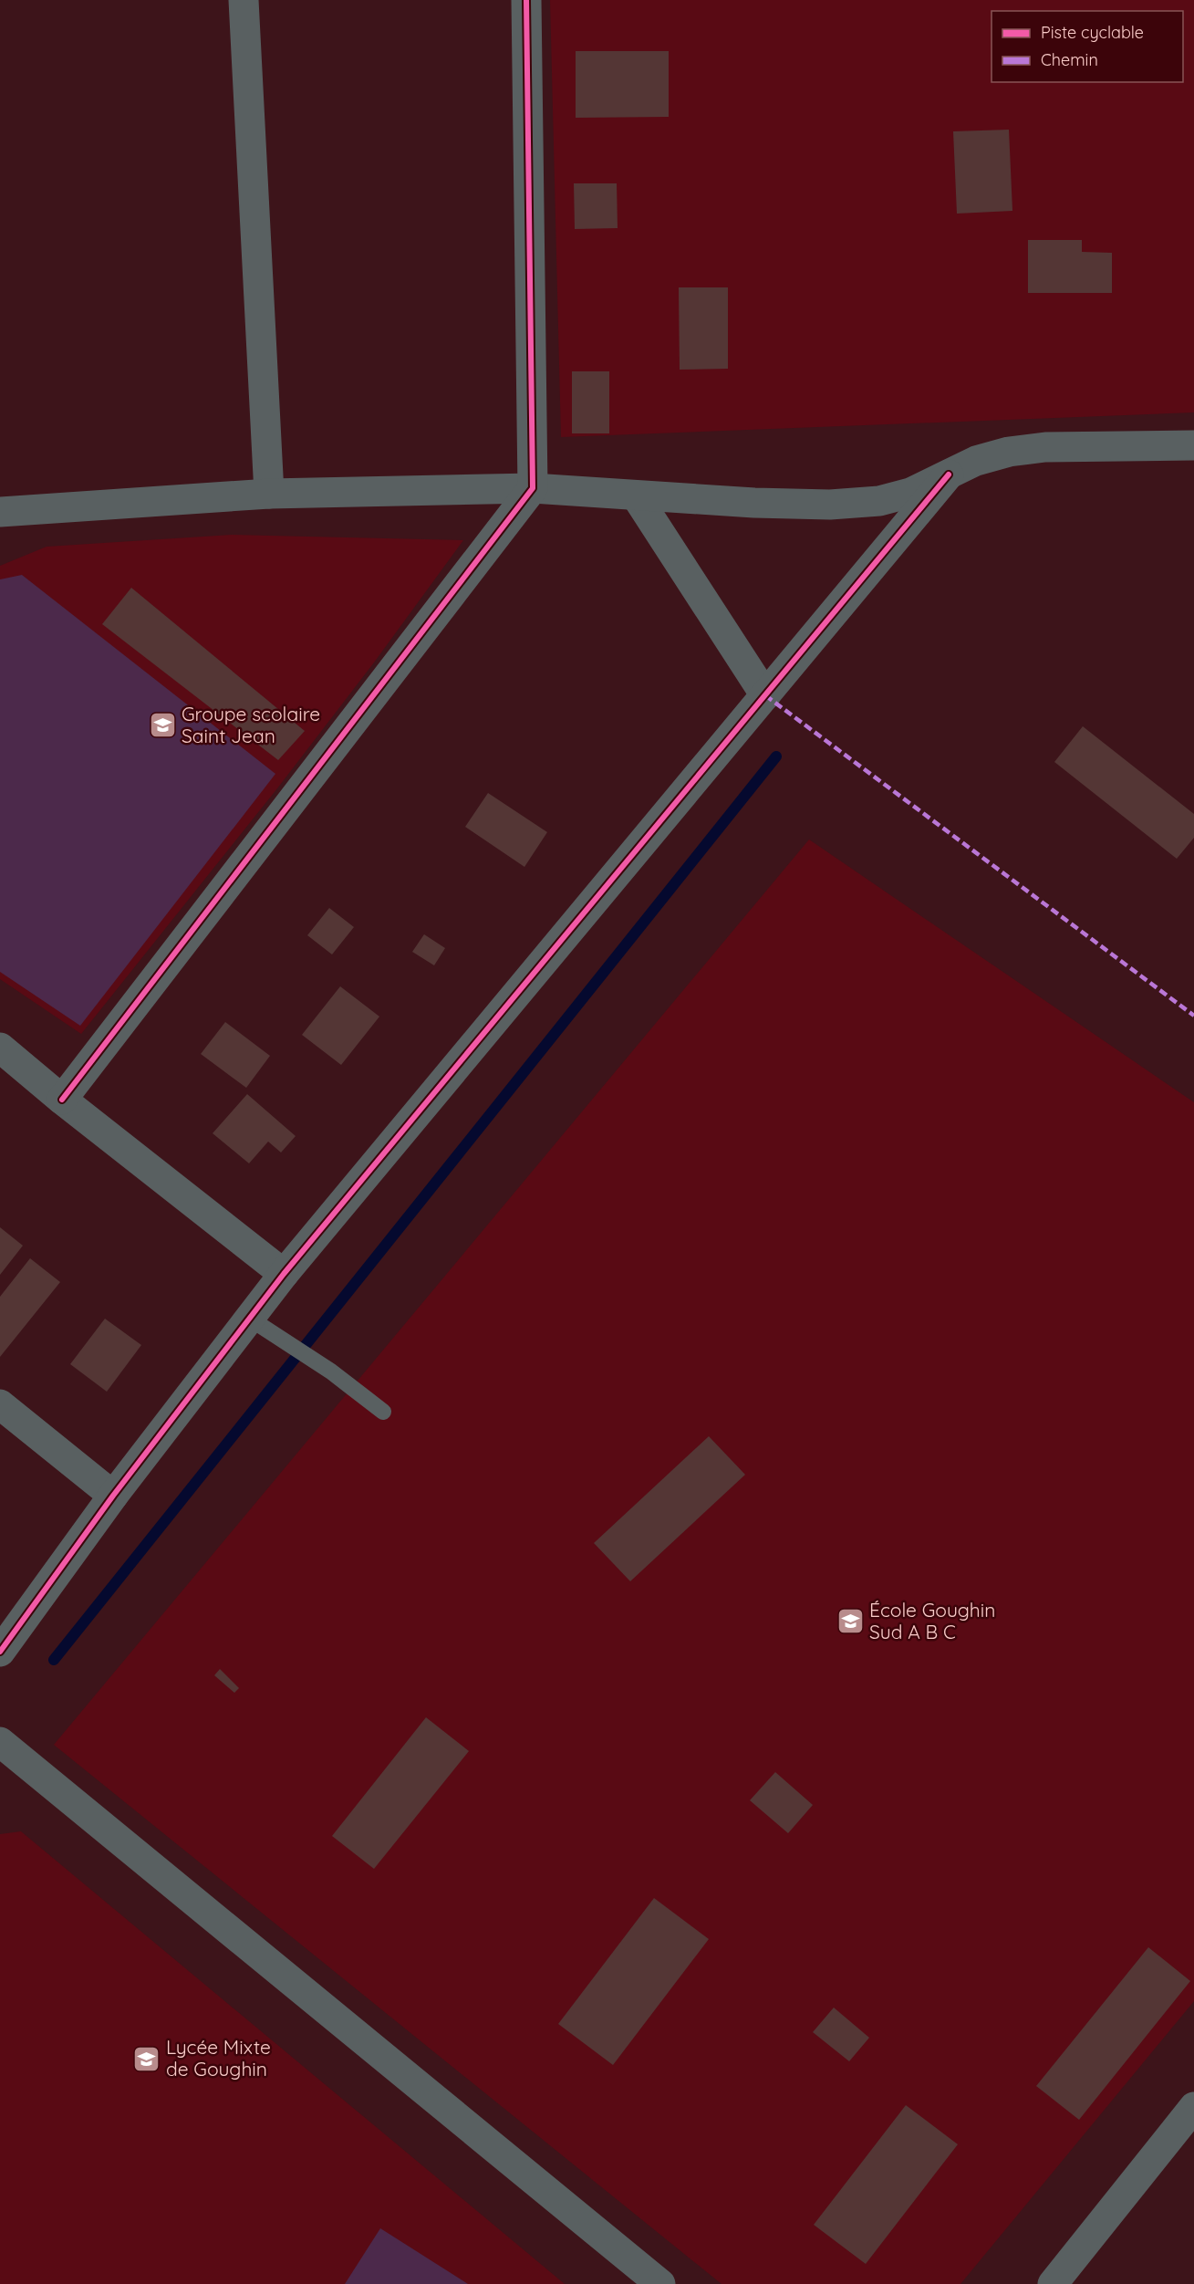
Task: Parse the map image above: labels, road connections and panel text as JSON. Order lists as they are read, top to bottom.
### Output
{
  "places": {
    "school or university": ["Groupe scolaire Saint Jean", "École Goughin Sud A B C", "Lycée Mixte de Goughin"]
  },
  "legend": ["Piste cyclable", "Chemin"]
}
